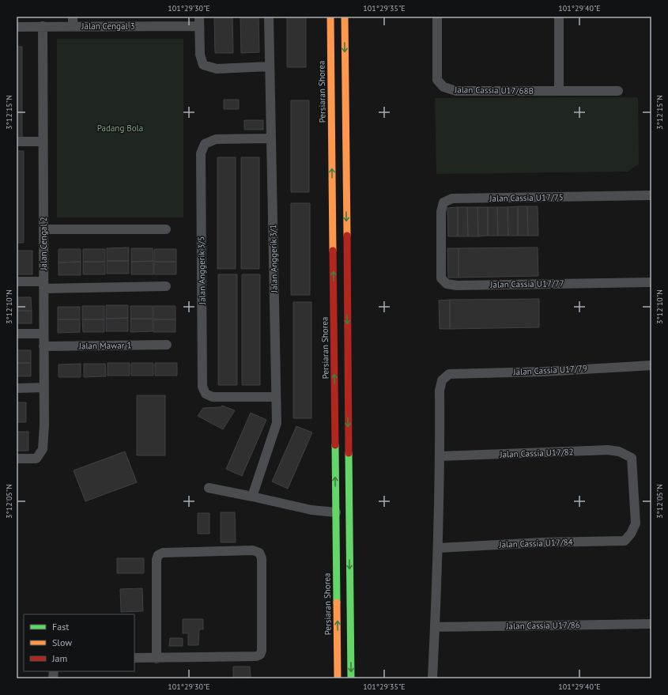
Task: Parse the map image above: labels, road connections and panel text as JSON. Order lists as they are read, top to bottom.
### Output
{
  "streets": {
    "main road": ["Persiaran Shorea"],
    "street": [
      "Jalan Cengal 3",
      "Jalan Cassia U17/68B",
      "Jalan Cassia U17/75",
      "Jalan Cengal 2",
      "Jalan Anggerik 3/1",
      "Jalan Anggerik 3/5",
      "Jalan Cassia U17/77",
      "Jalan Mawar 1",
      "Jalan Cassia U17/79",
      "Jalan Cassia U17/82",
      "Jalan Cassia U17/84",
      "Jalan Cassia U17/86"
    ]
  },
  "crossings": [
    ["Jalan Cengal 3", "Jalan Cengal 2"],
    ["Jalan Cassia U17/75", "Jalan Cassia U17/77"],
    ["Jalan Cengal 2", "Jalan Mawar 1"],
    ["Jalan Anggerik 3/1", "Jalan Anggerik 3/5"],
    ["Jalan Cassia U17/79", "Jalan Cassia U17/82"],
    ["Jalan Cassia U17/82", "Jalan Cassia U17/84"]
  ],
  "parks": ["Padang Bola"],
  "legend": ["Fast", "Slow", "Jam"],
  "coordinates": [
    "101°29'30\"E",
    "101°29'35\"E",
    "101°29'40\"E",
    "3°12'15\"N",
    "3°12'10\"N",
    "3°12'05\"N"
  ]
}
